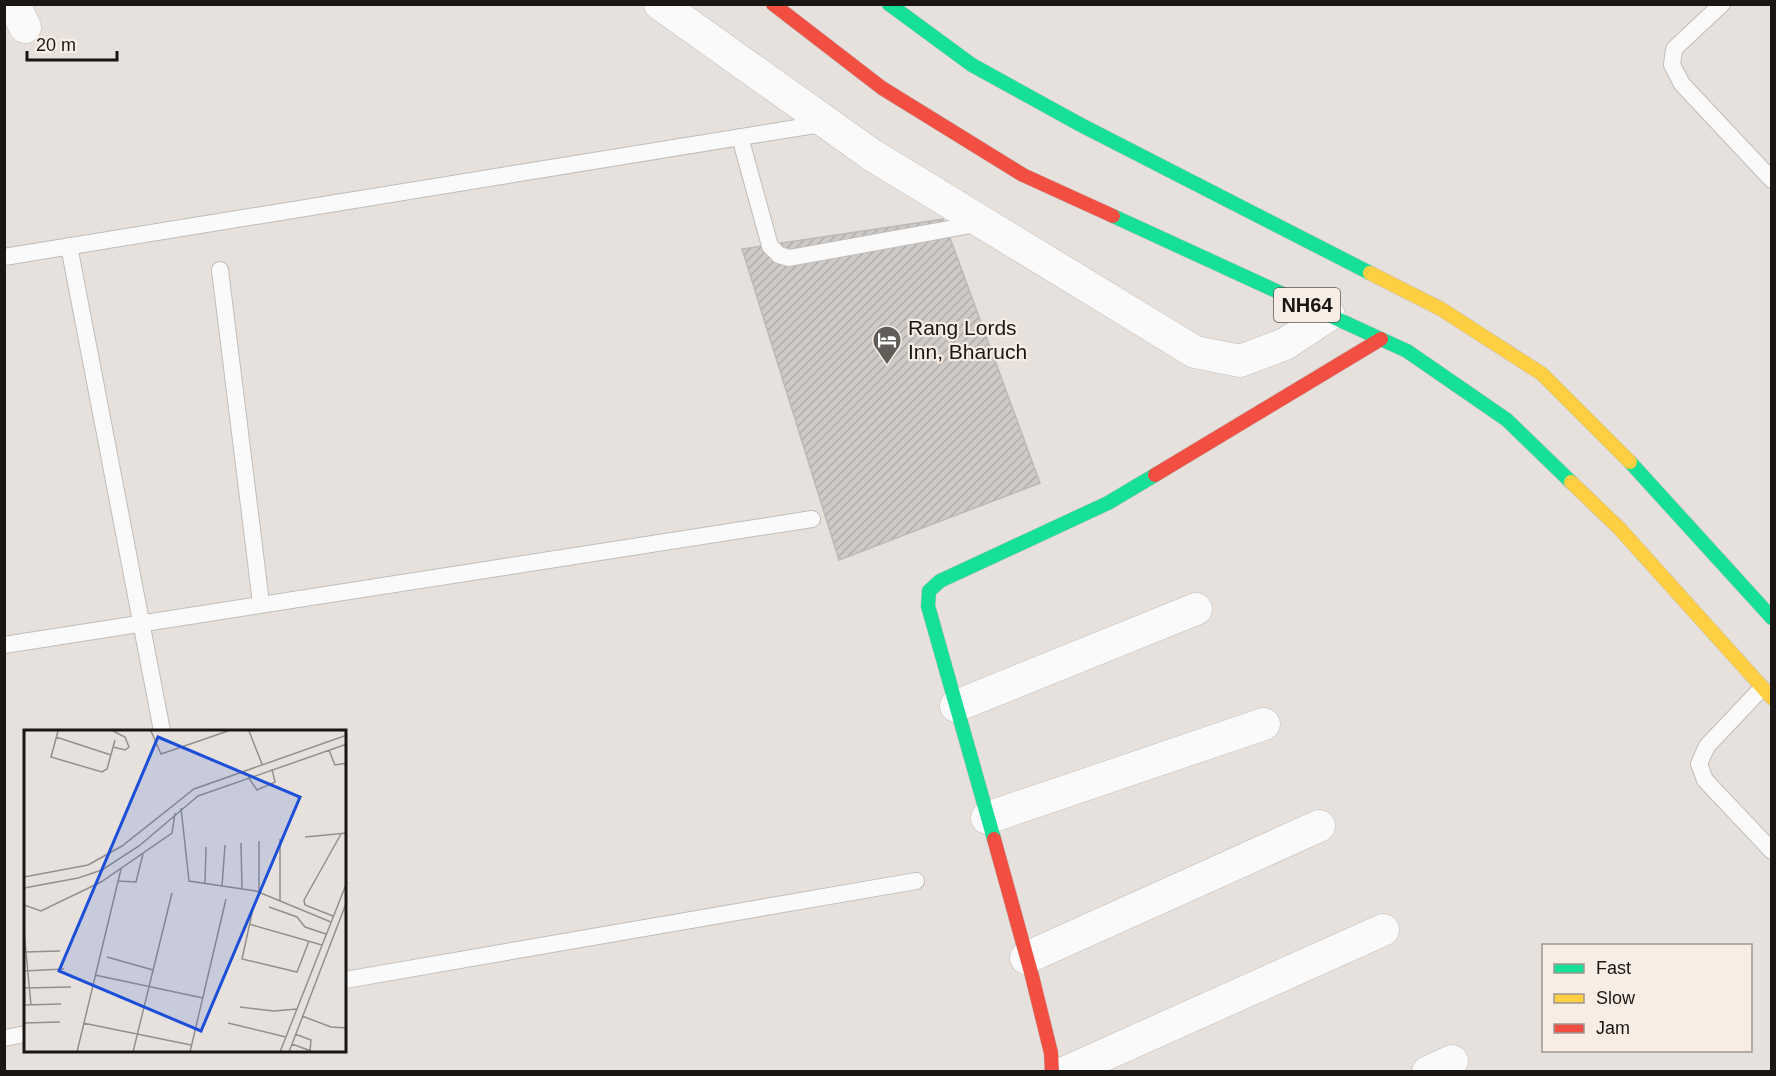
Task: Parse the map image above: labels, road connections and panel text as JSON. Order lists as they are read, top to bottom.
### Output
{
  "streets": {
    "main road": ["NH64"]
  },
  "places": {
    "hotel": ["Rang Lords Inn, Bharuch"]
  },
  "legend": ["Fast", "Slow", "Jam"],
  "scale_bar": "20 m"
}
